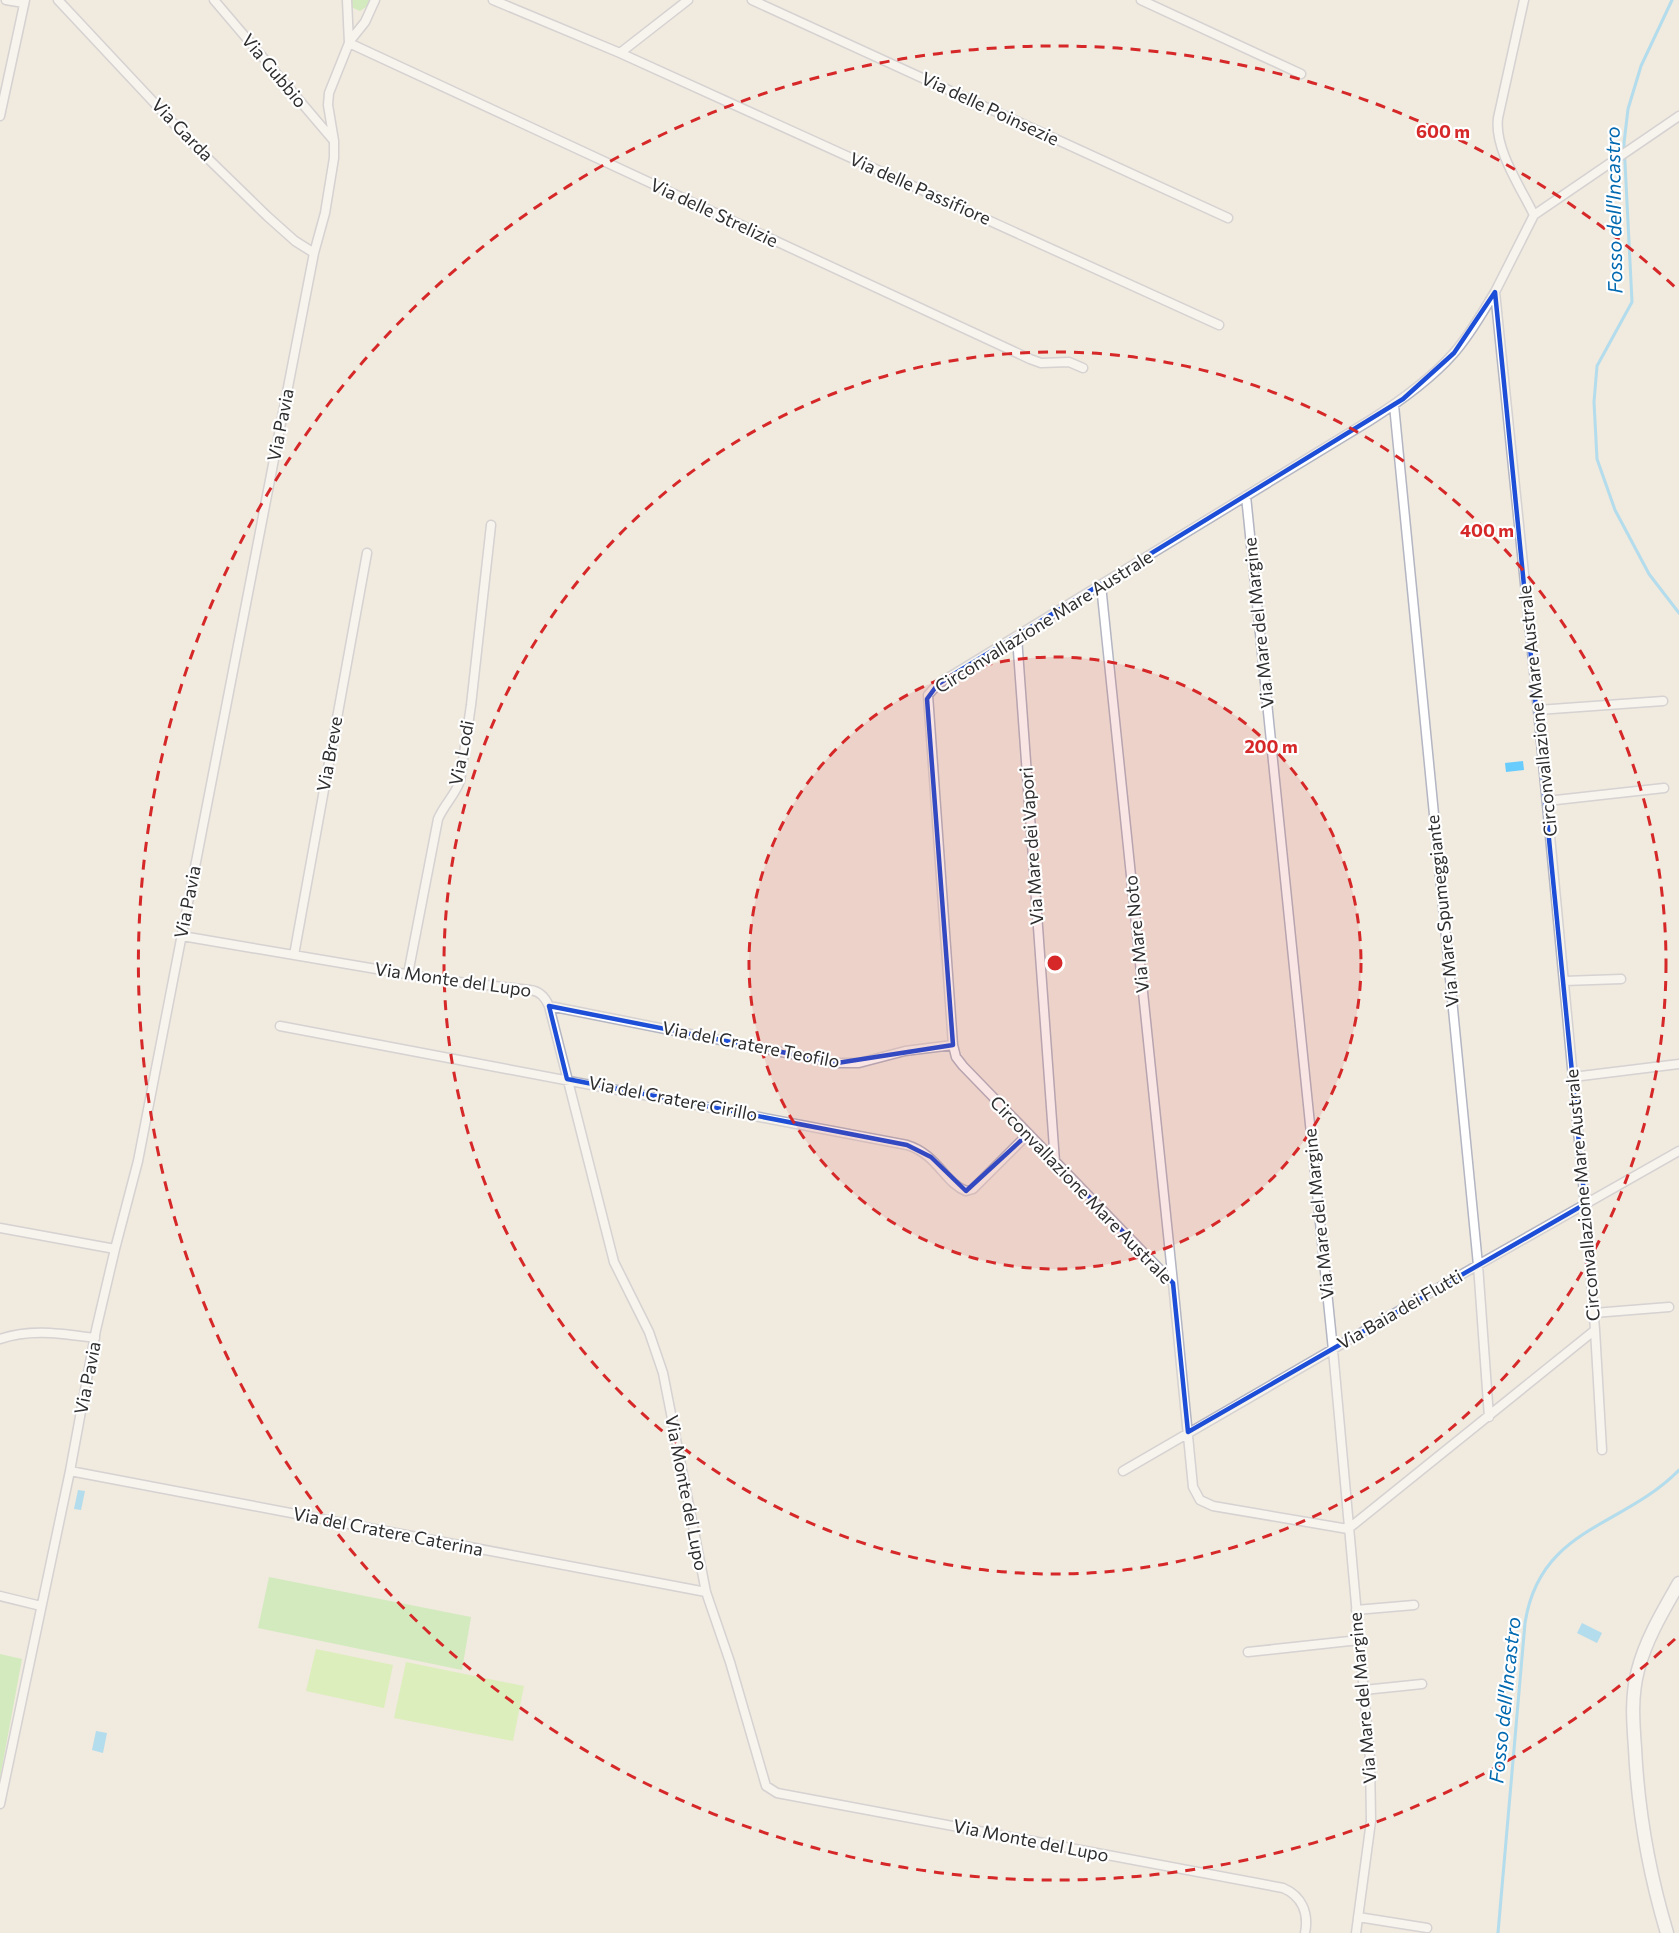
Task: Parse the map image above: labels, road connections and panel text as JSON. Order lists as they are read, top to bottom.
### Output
{
  "streets": {
    "street": [
      "Via Gubbio",
      "Via delle Poinsezie",
      "Via Garda",
      "Via delle Passifiore",
      "Via delle Strelizie",
      "Via Pavia",
      "Circonvallazione Mare Australe",
      "Via Mare del Margine",
      "Via Lodi",
      "Via Breve",
      "Via Mare dei Vapori",
      "Via Mare Spumeggiante",
      "Via Mare Noto",
      "Via Monte del Lupo",
      "Via del Cratere Teofilo",
      "Via del Cratere Cirillo",
      "Via Baia dei Flutti",
      "Via del Cratere Caterina"
    ]
  },
  "crossings": [
    ["Via Gubbio", "Via Pavia"],
    ["Via Garda", "Via Pavia"],
    ["Via delle Strelizie", "Via Pavia"],
    ["Via Pavia", "Via Monte del Lupo"],
    ["Via Pavia", "Via del Cratere Caterina"],
    ["Circonvallazione Mare Australe", "Via Mare del Margine"],
    ["Circonvallazione Mare Australe", "Via Mare dei Vapori"],
    ["Circonvallazione Mare Australe", "Via Mare Spumeggiante"],
    ["Circonvallazione Mare Australe", "Via Mare Noto"],
    ["Circonvallazione Mare Australe", "Via del Cratere Teofilo"],
    ["Circonvallazione Mare Australe", "Via del Cratere Cirillo"],
    ["Circonvallazione Mare Australe", "Via Baia dei Flutti"],
    ["Via Mare del Margine", "Via Baia dei Flutti"],
    ["Via Lodi", "Via Monte del Lupo"],
    ["Via Breve", "Via Monte del Lupo"],
    ["Via Mare Spumeggiante", "Via Baia dei Flutti"],
    ["Via Monte del Lupo", "Via del Cratere Teofilo"],
    ["Via Monte del Lupo", "Via del Cratere Cirillo"],
    ["Via Monte del Lupo", "Via del Cratere Caterina"]
  ],
  "water": ["Fosso dell'Incastro"],
  "rings": ["600 m", "400 m", "200 m"]
}
